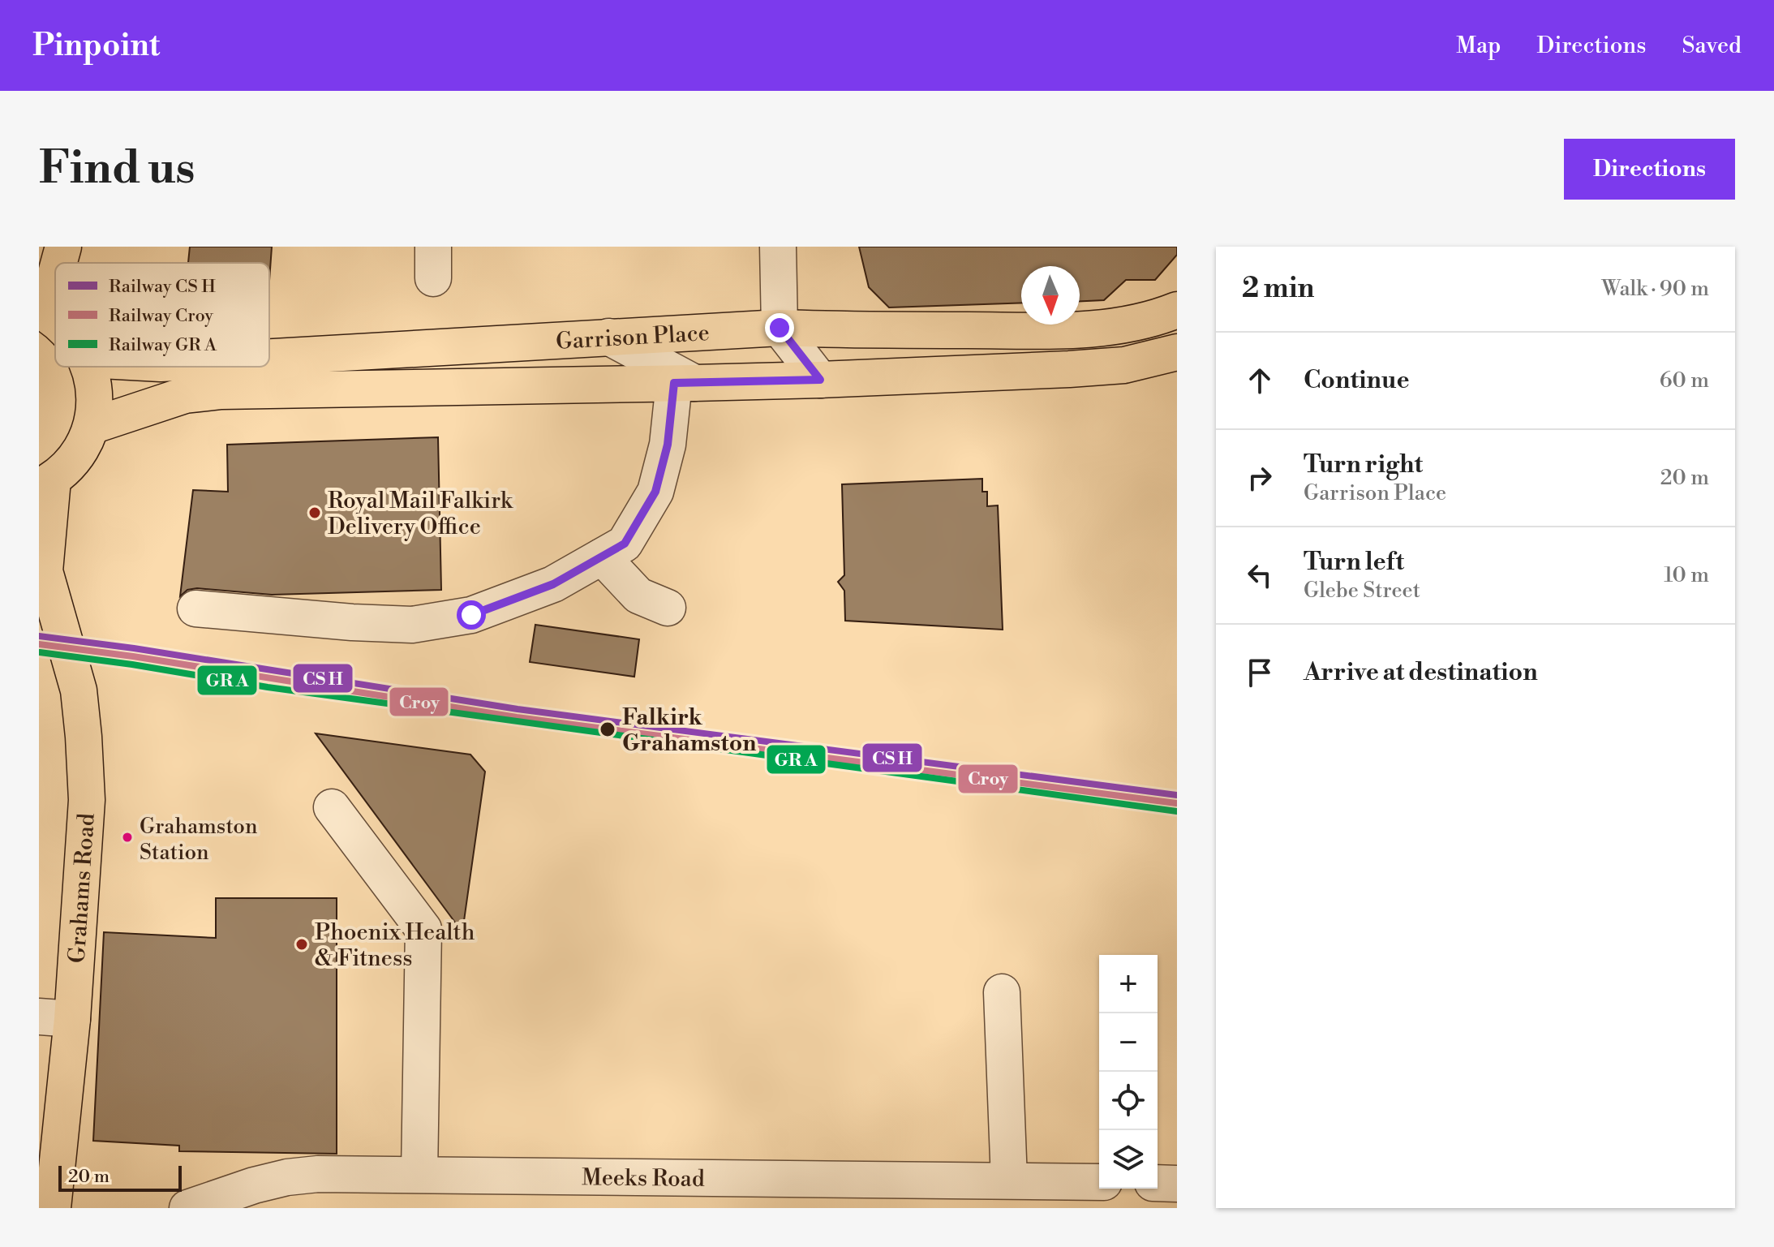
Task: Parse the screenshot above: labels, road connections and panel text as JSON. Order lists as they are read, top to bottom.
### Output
{
  "streets": {
    "main road": ["Garrison Place", "Grahams Road"],
    "street": ["Meeks Road"]
  },
  "places": [
    "Royal Mail Falkirk Delivery Office",
    "Falkirk Grahamston",
    "Grahamston Station",
    "Phoenix Health & Fitness"
  ],
  "lines": ["rail line Croy"],
  "legend": ["Railway CS H", "Railway Croy", "Railway GR A"],
  "scale_bar": "20 m",
  "north": "bottom",
  "page": {
    "header": "Pinpoint",
    "nav": ["Map", "Directions", "Saved"],
    "buttons": "Directions",
    "title": "Find us",
    "heading": ["2 min", "Walk · 90 m"],
    "list": [
      ["Continue", "60 m"],
      ["Turn right", "Garrison Place", "20 m"],
      ["Turn left", "Glebe Street", "10 m"],
      "Arrive at destination"
    ],
    "map_buttons": ["+", "−"],
    "scale": "20 m"
  }
}
